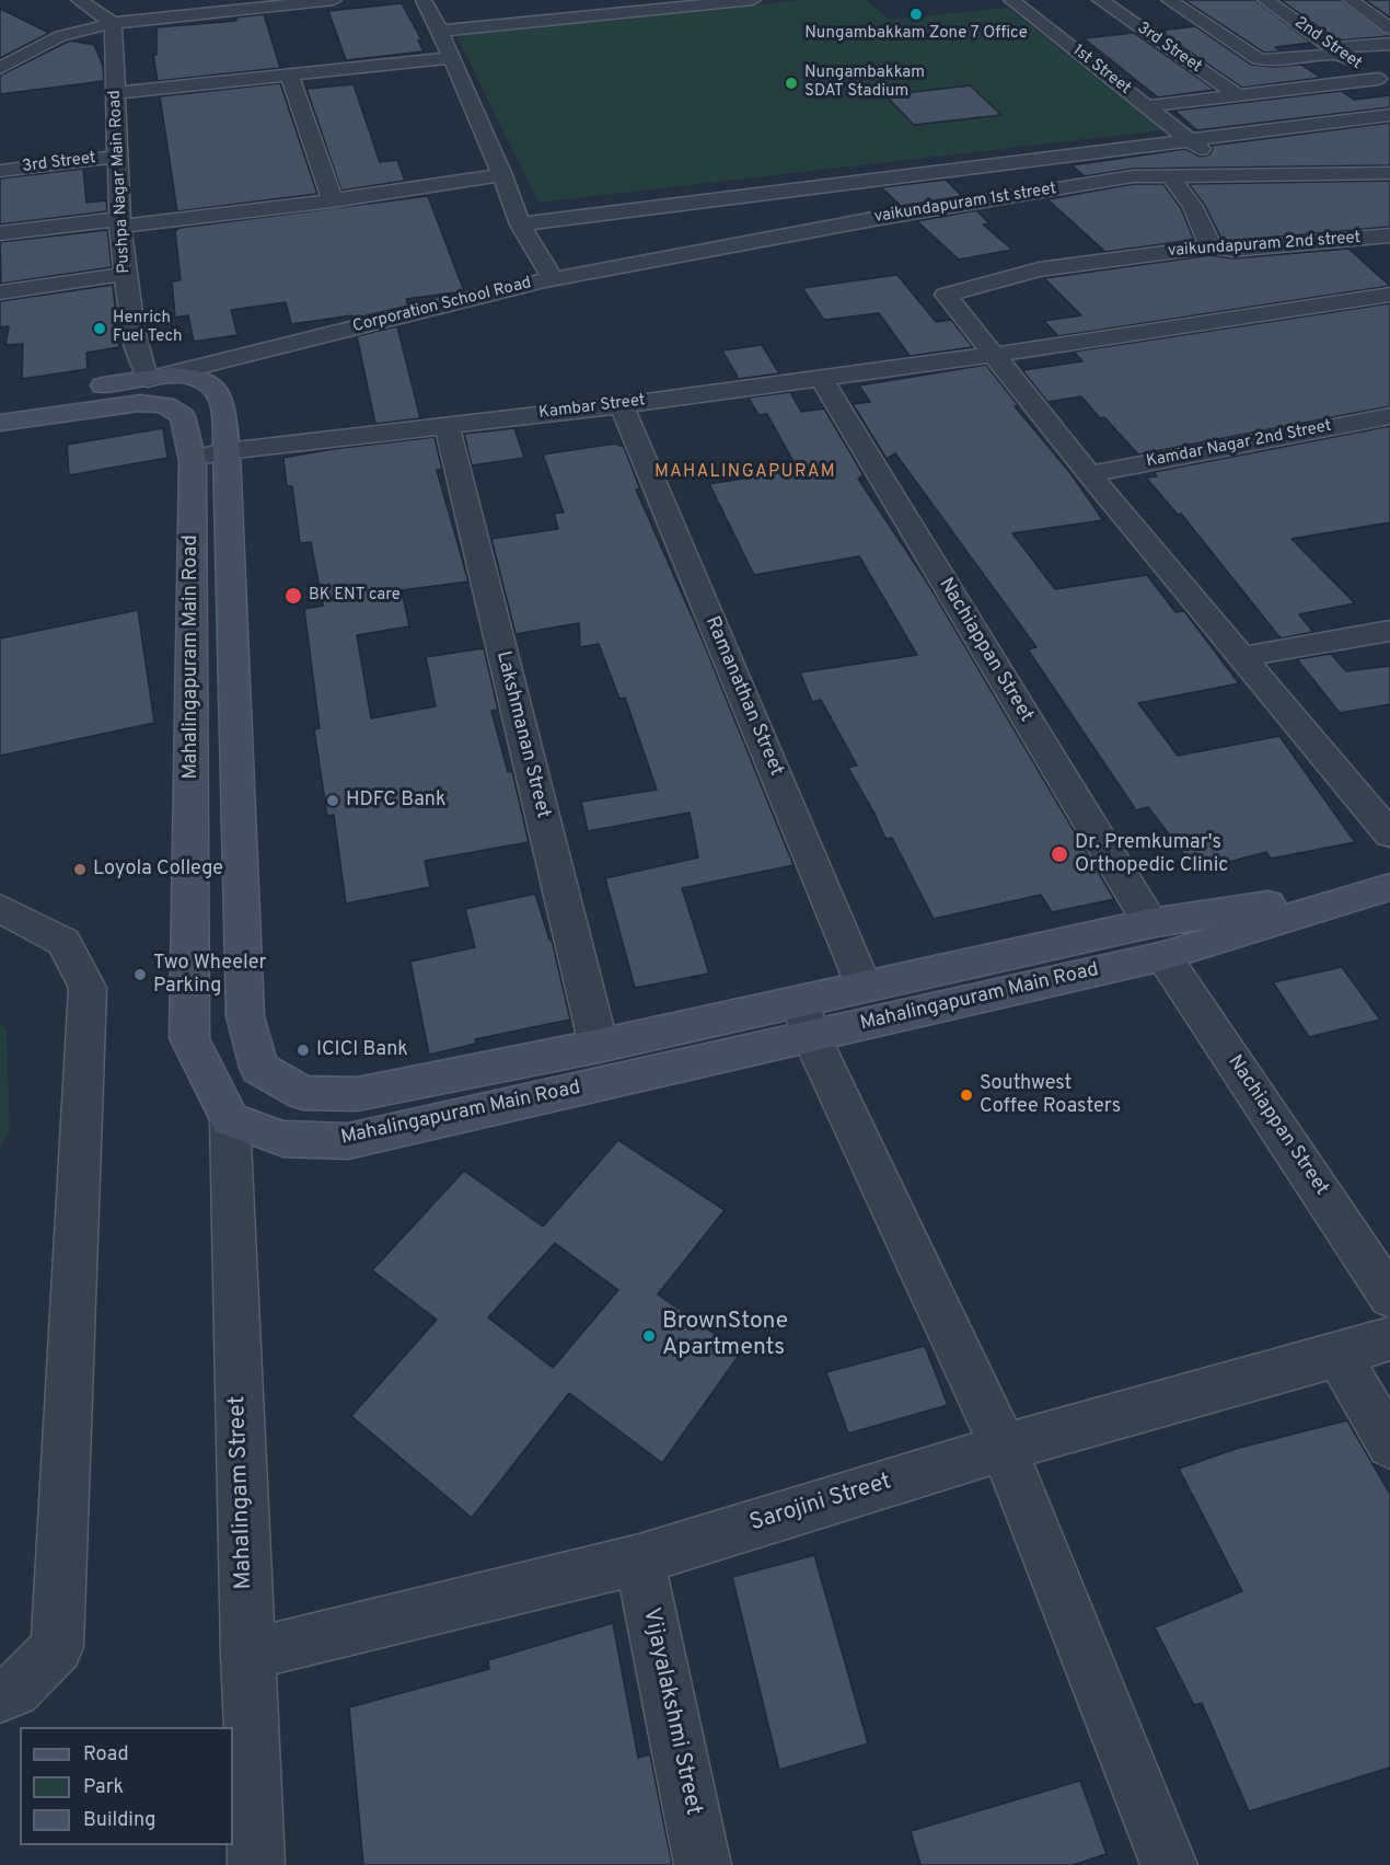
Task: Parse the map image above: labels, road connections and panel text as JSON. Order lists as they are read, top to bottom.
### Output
{
  "streets": {
    "main road": ["Mahalingapuram Main Road"],
    "street": [
      "2nd Street",
      "3rd Street",
      "1st Street",
      "Pushpa Nagar Main Road",
      "vaikundapuram 1st street",
      "vaikundapuram 2nd street",
      "Corporation School Road",
      "Kambar Street",
      "Kamdar Nagar 2nd Street",
      "Nachiappan Street",
      "Ramanathan Street",
      "Lakshmanan Street",
      "Mahalingam Street",
      "Sarojini Street",
      "Vijayalakshmi Street"
    ]
  },
  "crossings": [
    ["3rd Street", "Pushpa Nagar Main Road"],
    ["1st Street", "vaikundapuram 1st street"],
    ["Pushpa Nagar Main Road", "Corporation School Road"],
    ["Pushpa Nagar Main Road", "Mahalingapuram Main Road"],
    ["vaikundapuram 1st street", "Corporation School Road"],
    ["vaikundapuram 2nd street", "Kambar Street"],
    ["Corporation School Road", "Mahalingapuram Main Road"],
    ["Kambar Street", "Nachiappan Street"],
    ["Kambar Street", "Mahalingapuram Main Road"],
    ["Kambar Street", "Ramanathan Street"],
    ["Kambar Street", "Lakshmanan Street"],
    ["Nachiappan Street", "Mahalingapuram Main Road"],
    ["Mahalingapuram Main Road", "Ramanathan Street"],
    ["Mahalingapuram Main Road", "Lakshmanan Street"],
    ["Mahalingapuram Main Road", "Mahalingam Street"],
    ["Mahalingam Street", "Sarojini Street"],
    ["Sarojini Street", "Vijayalakshmi Street"]
  ],
  "districts": ["MAHALINGAPURAM"],
  "places": [
    "Nungambakkam Zone 7 Office",
    "Nungambakkam SDAT Stadium",
    "Henrich Fuel Tech",
    "BK ENT care",
    "HDFC Bank",
    "Dr. Premkumar's Orthopedic Clinic",
    "Loyola College",
    "Two Wheeler Parking",
    "ICICI Bank",
    "Southwest Coffee Roasters",
    "BrownStone Apartments"
  ],
  "legend": ["Road", "Park", "Building"]
}
